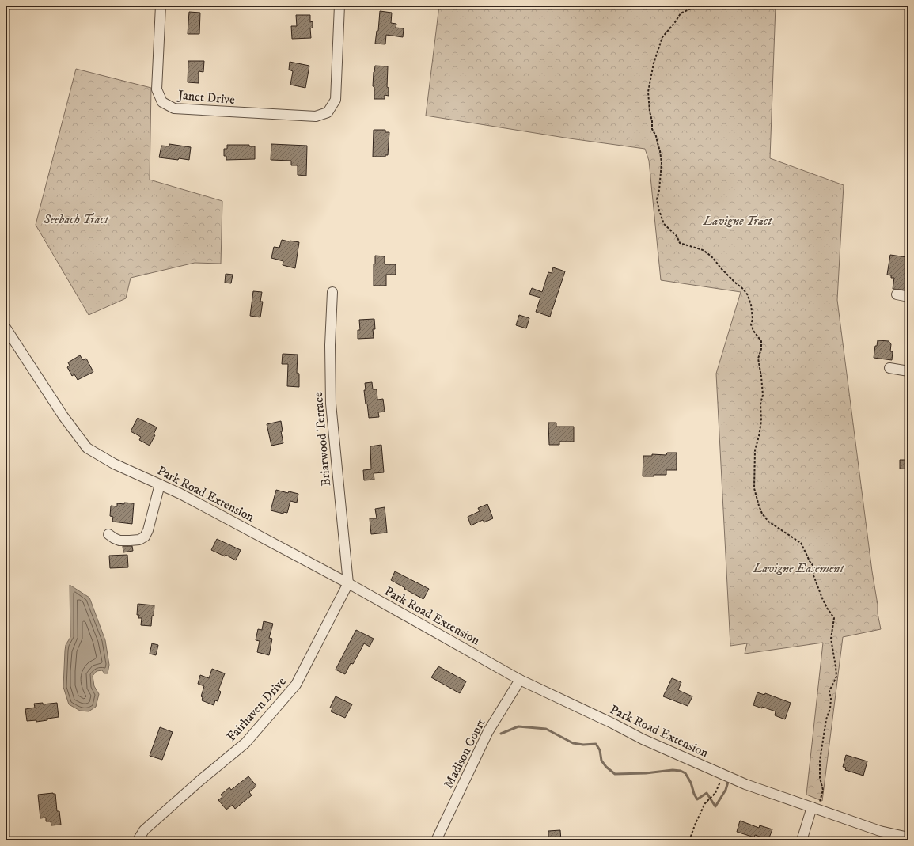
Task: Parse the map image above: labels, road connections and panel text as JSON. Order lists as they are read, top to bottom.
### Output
{
  "streets": {
    "street": [
      "Janet Drive",
      "Briarwood Terrace",
      "Park Road Extension",
      "Fairhaven Drive",
      "Madison Court"
    ]
  },
  "crossings": [
    ["Briarwood Terrace", "Park Road Extension"],
    ["Briarwood Terrace", "Fairhaven Drive"],
    ["Park Road Extension", "Fairhaven Drive"],
    ["Park Road Extension", "Madison Court"]
  ],
  "parks": ["Seebach Tract", "Lavigne Tract", "Lavigne Easement"]
}
